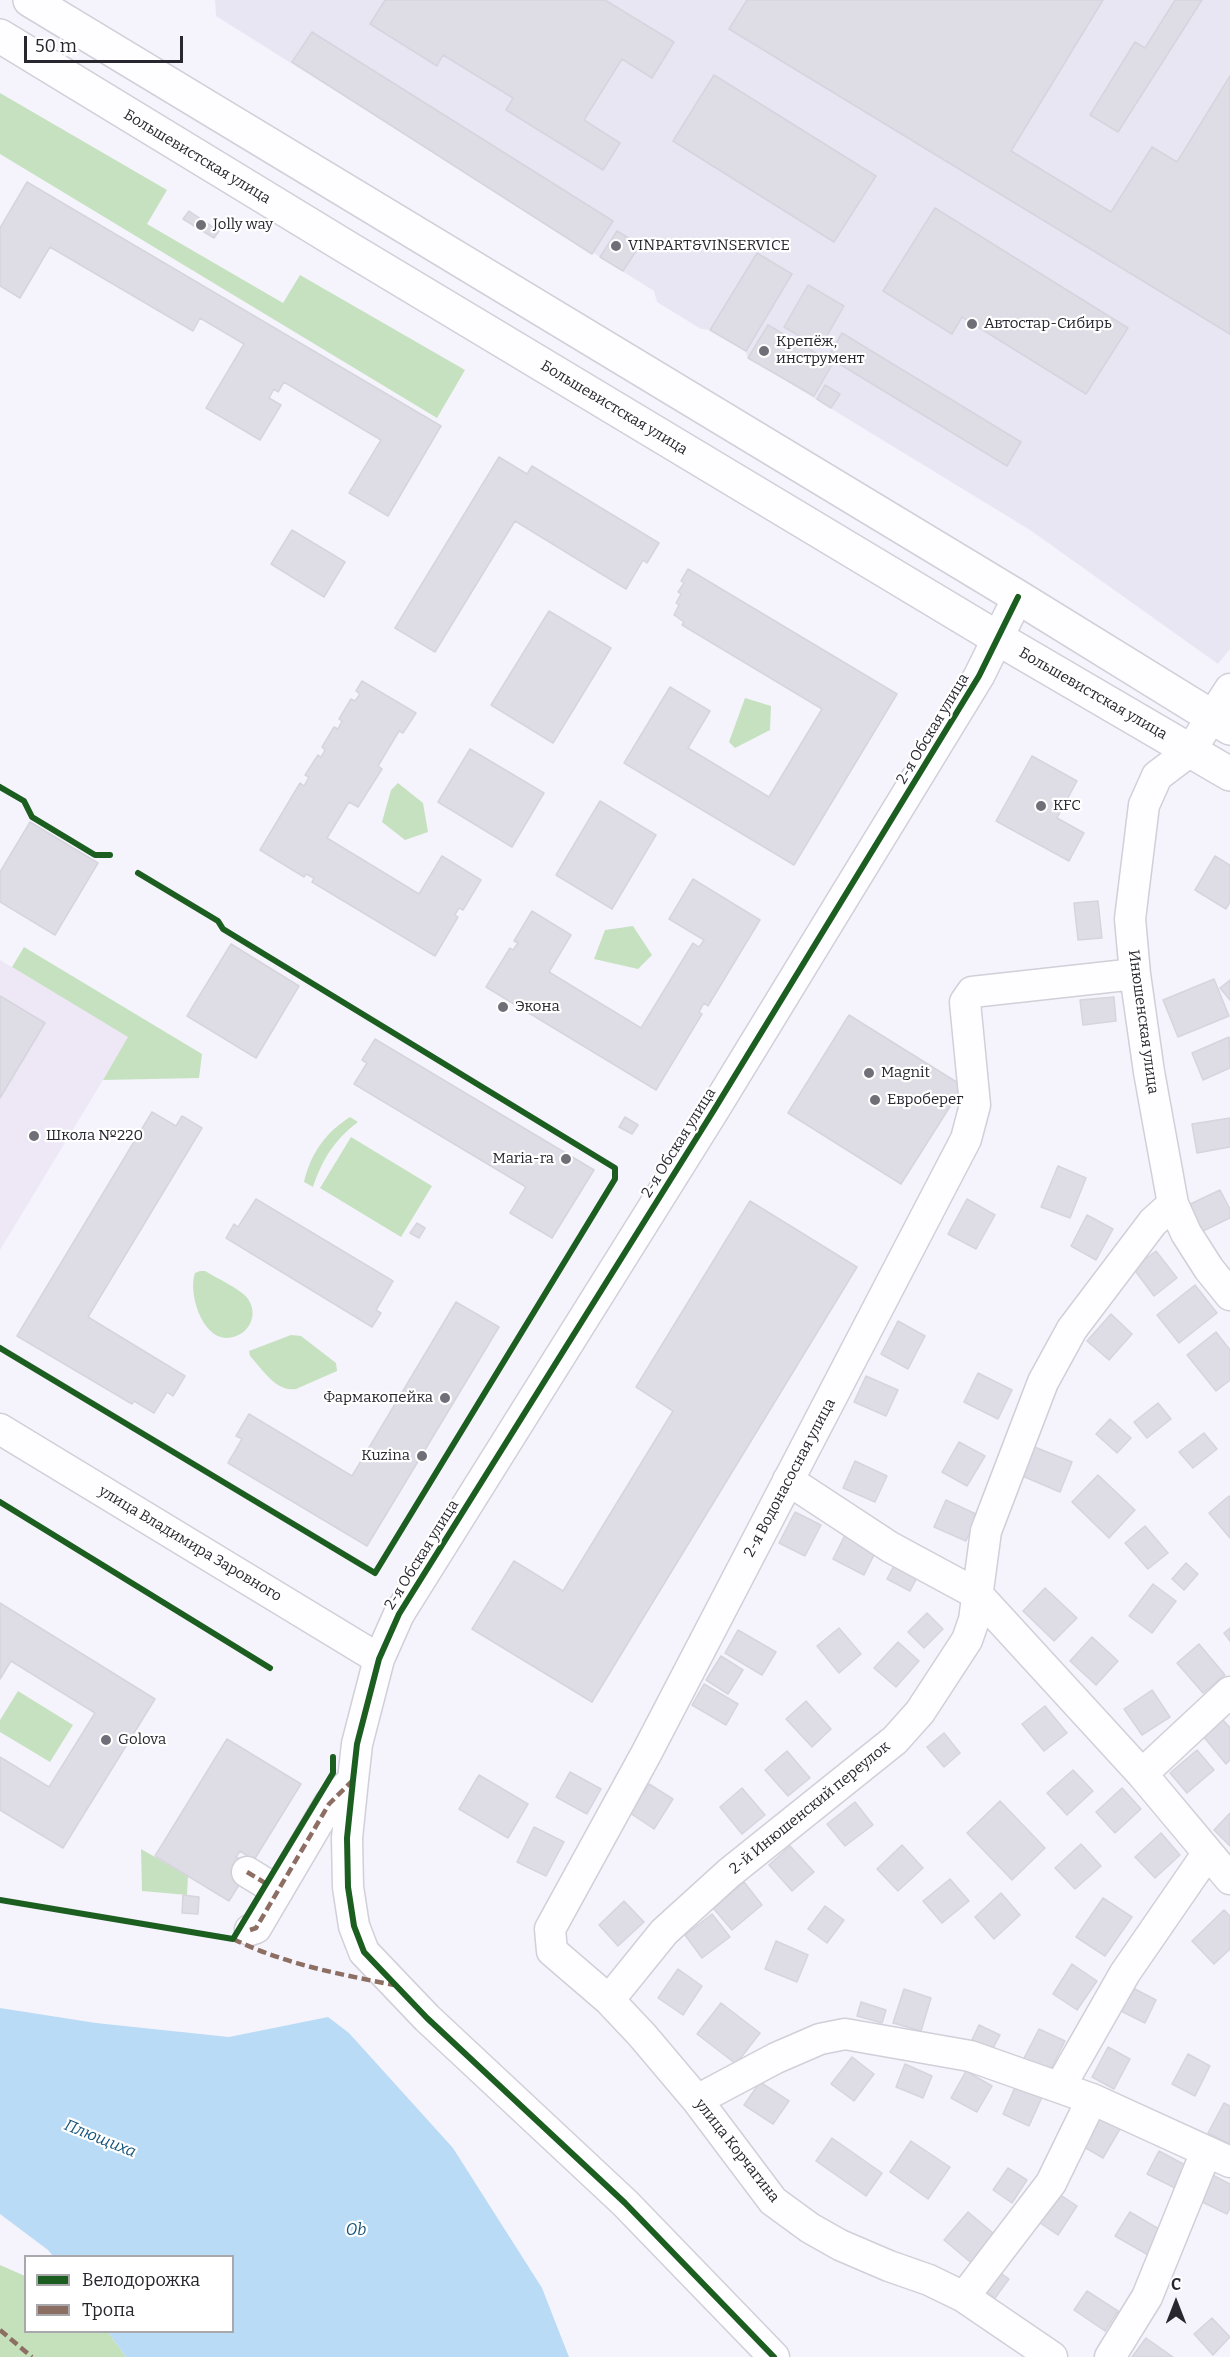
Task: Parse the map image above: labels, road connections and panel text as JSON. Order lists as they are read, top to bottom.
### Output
{
  "streets": {
    "highway": ["Большевистская улица"],
    "street": [
      "2-я Обская улица",
      "Инюшенская улица",
      "2-я Водонасосная улица",
      "улица Владимира Заровного",
      "2-й Инюшенский переулок",
      "улица Корчагина"
    ]
  },
  "crossings": [
    ["Большевистская улица", "2-я Обская улица"],
    ["Большевистская улица", "Инюшенская улица"],
    ["2-я Обская улица", "улица Владимира Заровного"],
    ["Инюшенская улица", "2-я Водонасосная улица"],
    ["Инюшенская улица", "2-й Инюшенский переулок"],
    ["2-я Водонасосная улица", "улица Корчагина"],
    ["2-й Инюшенский переулок", "улица Корчагина"]
  ],
  "water": ["Плющиха", "Ob"],
  "places": [
    "Jolly way",
    "VINPART&VINSERVICE",
    "Автостар-Сибирь",
    "Крепёж, инструмент",
    "KFC",
    "Экона",
    "Magnit",
    "Евроберег",
    "Школа №220",
    "Maria-ra",
    "Фармакопейка",
    "Kuzina",
    "Golova"
  ],
  "legend": ["Велодорожка", "Тропа"],
  "scale_bar": "50 m",
  "north": "top"
}
